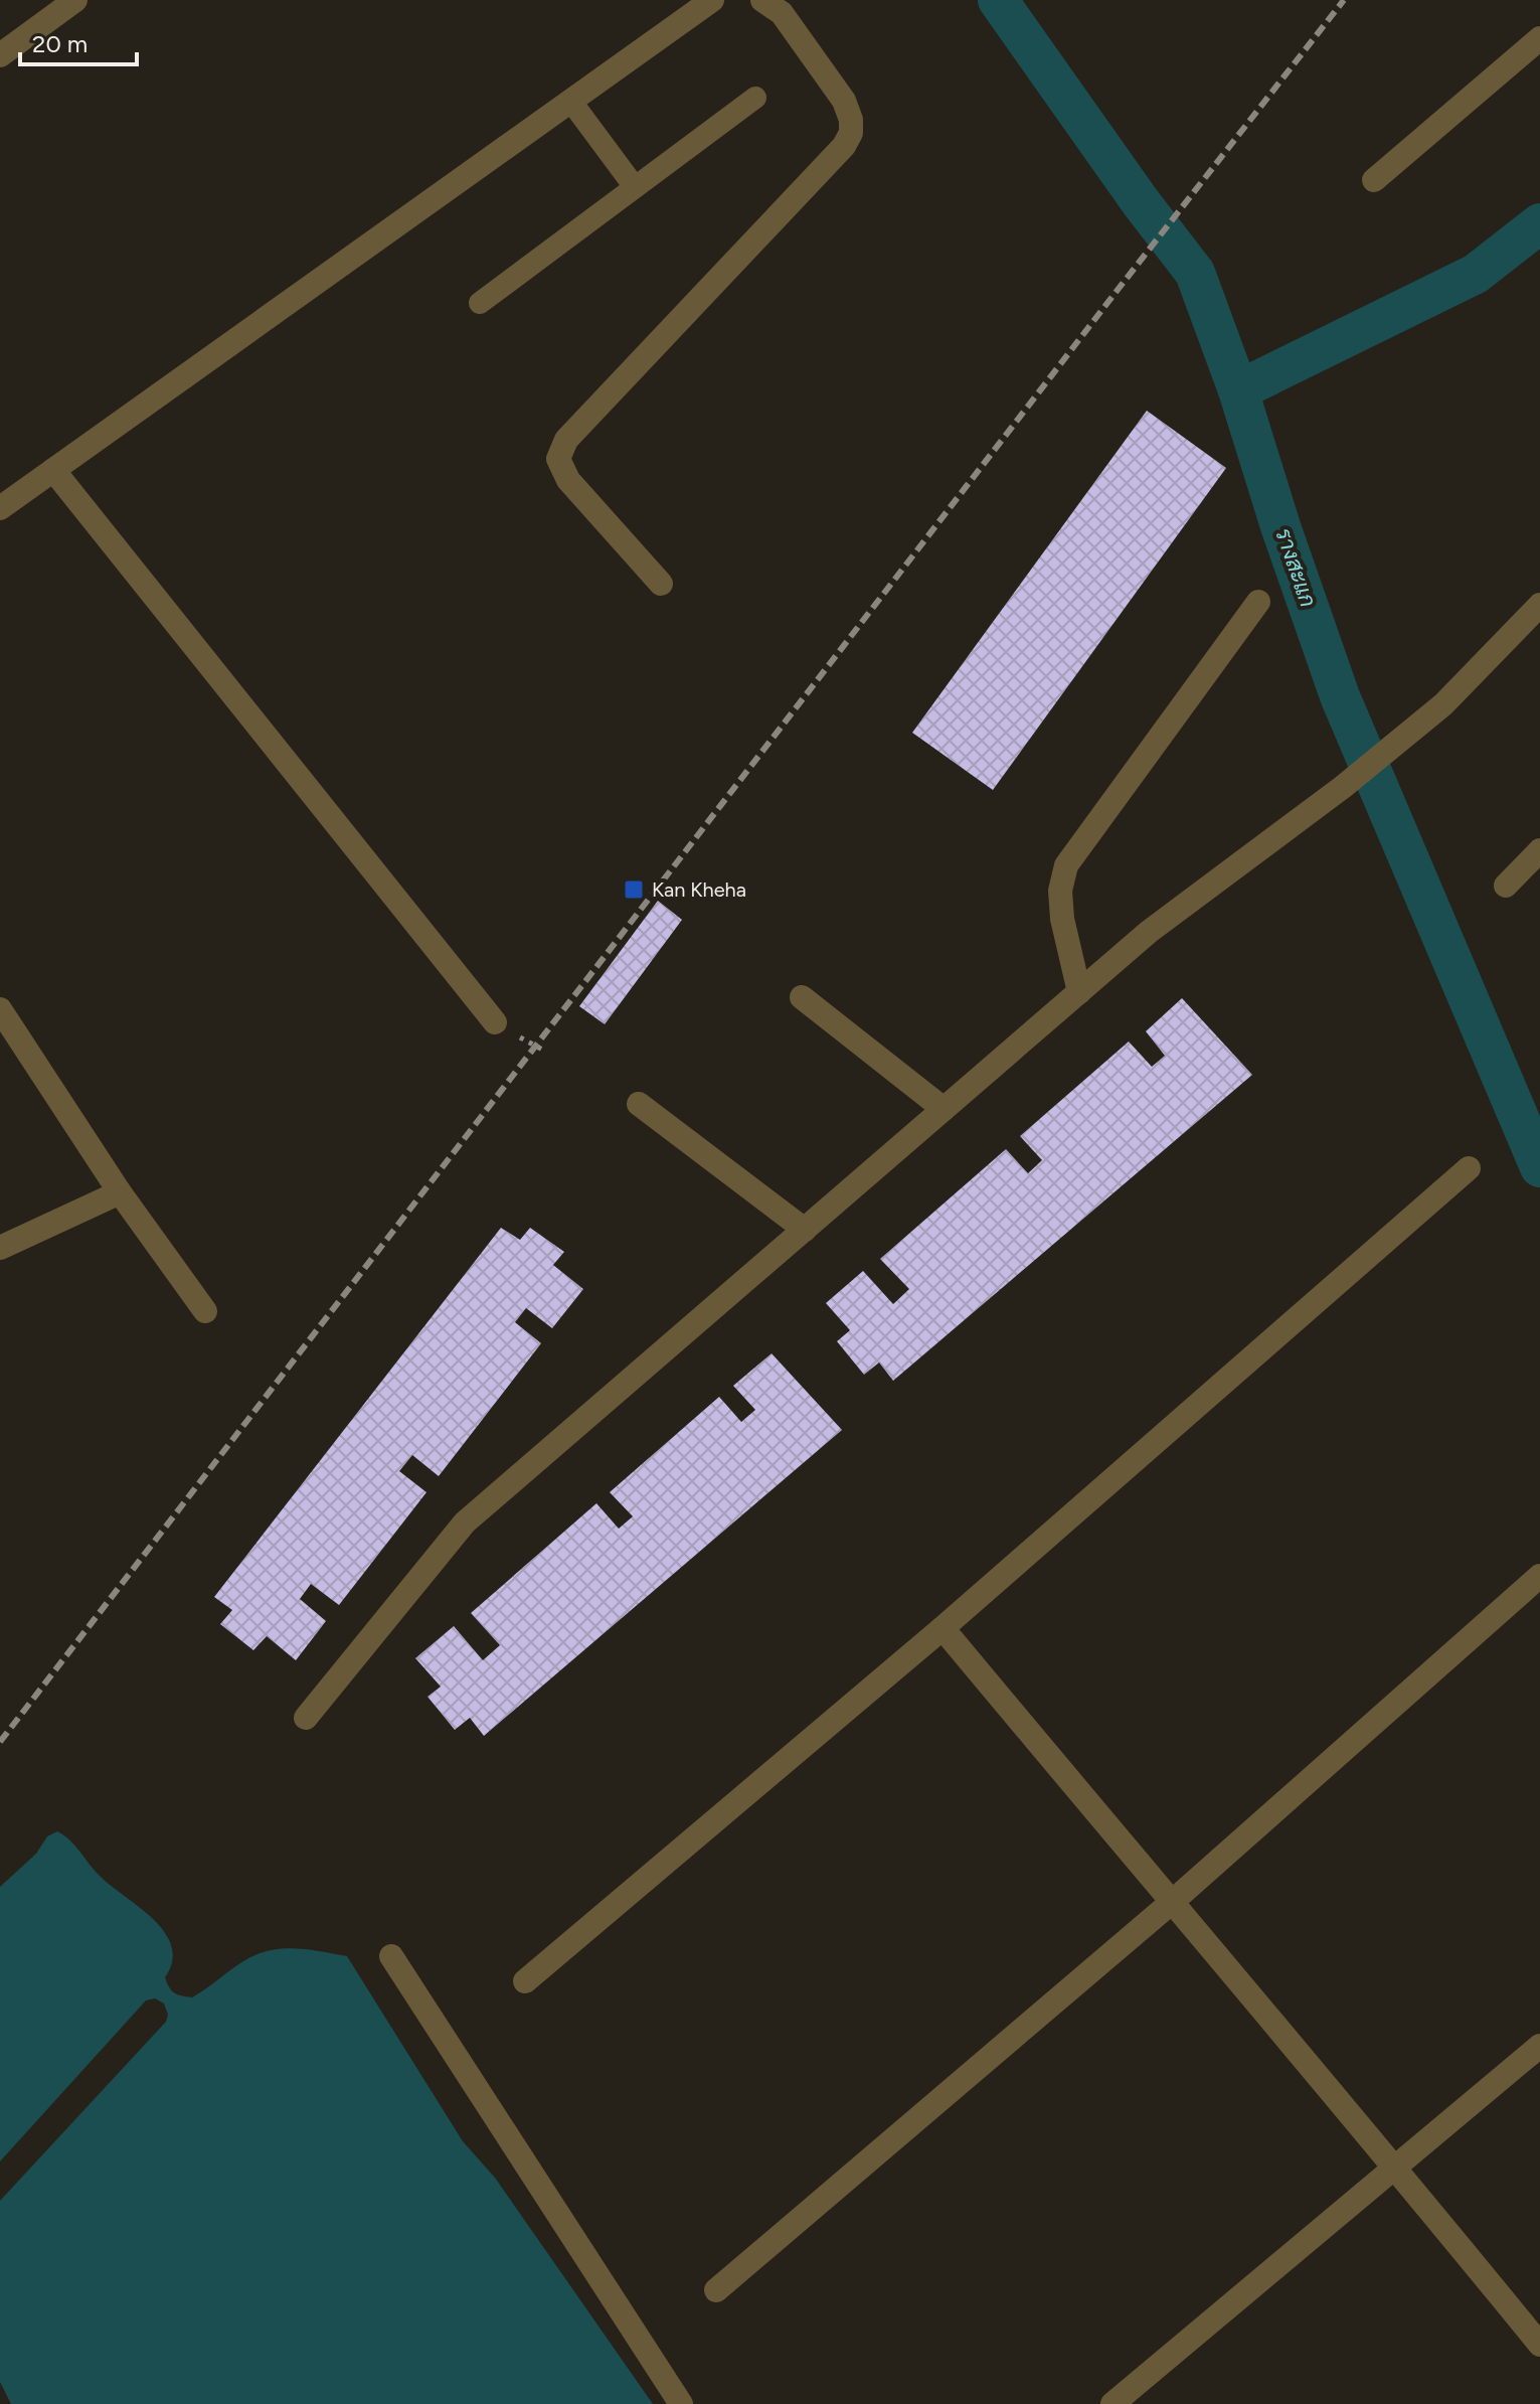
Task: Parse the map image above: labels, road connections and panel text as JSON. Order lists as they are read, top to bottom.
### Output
{
  "water": ["รางสะแก"],
  "places": {
    "transit": ["Kan Kheha"]
  },
  "scale_bar": "20 m"
}
